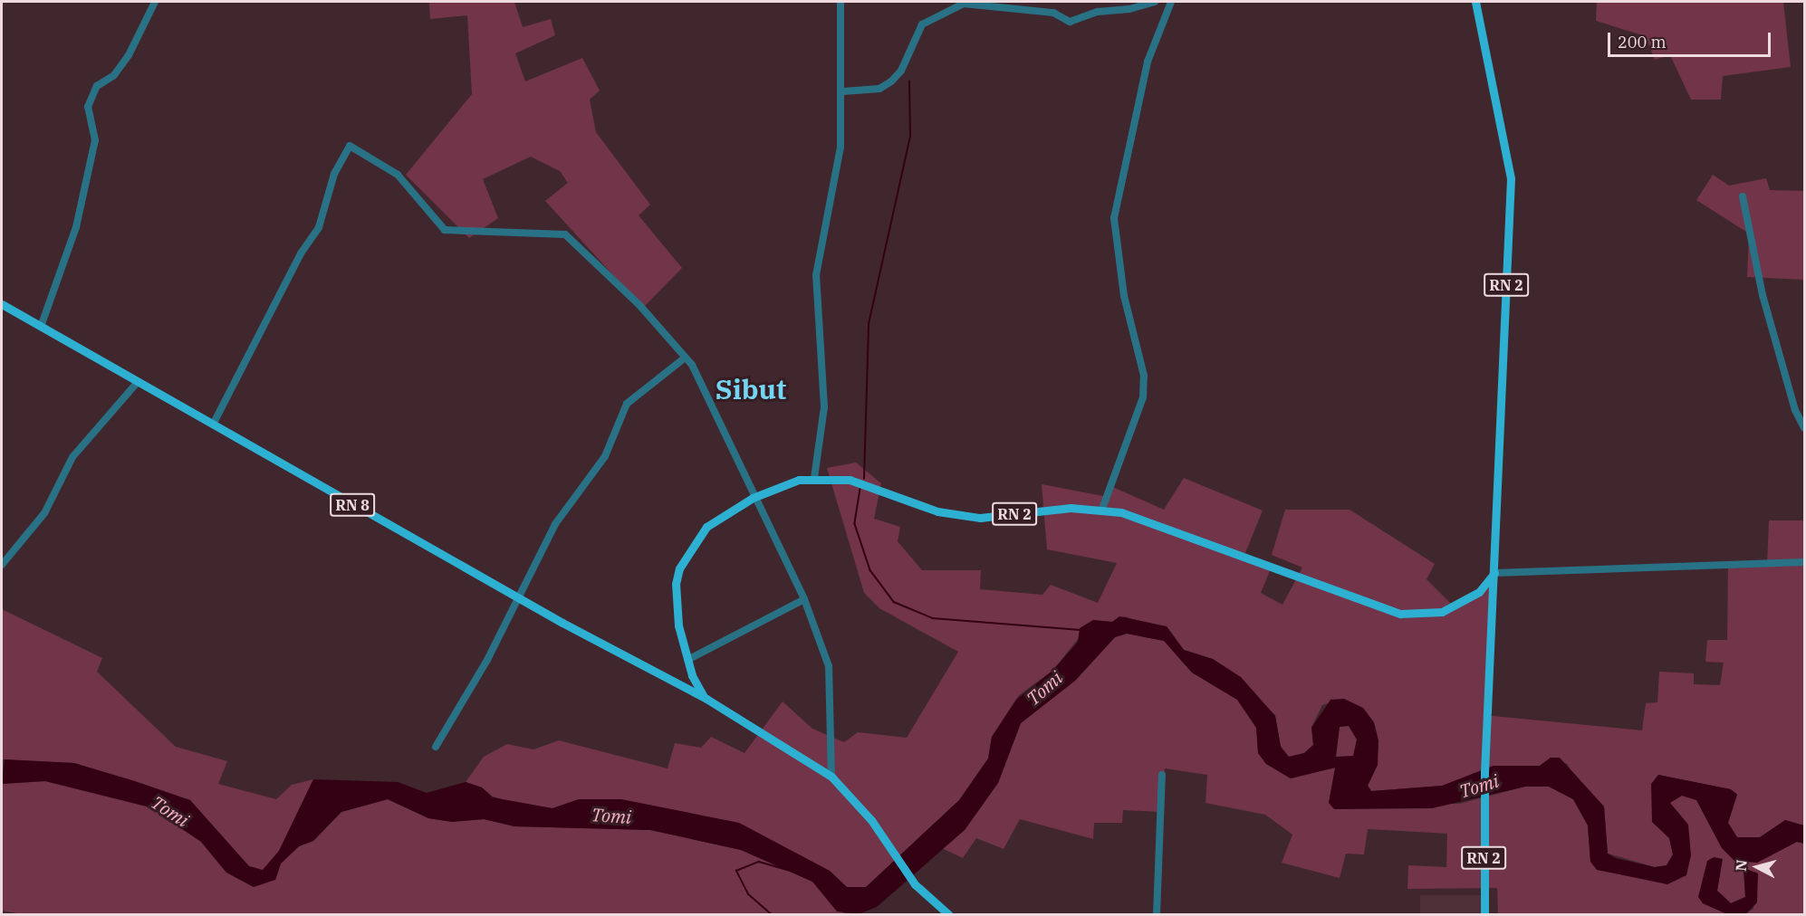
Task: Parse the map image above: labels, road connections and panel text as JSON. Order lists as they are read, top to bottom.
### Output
{
  "streets": {
    "main road": ["RN 2", "RN 8"]
  },
  "crossings": [
    ["RN 2", "RN 8"]
  ],
  "districts": ["Sibut"],
  "water": ["Tomi"],
  "scale_bar": "200 m",
  "north": "left"
}
